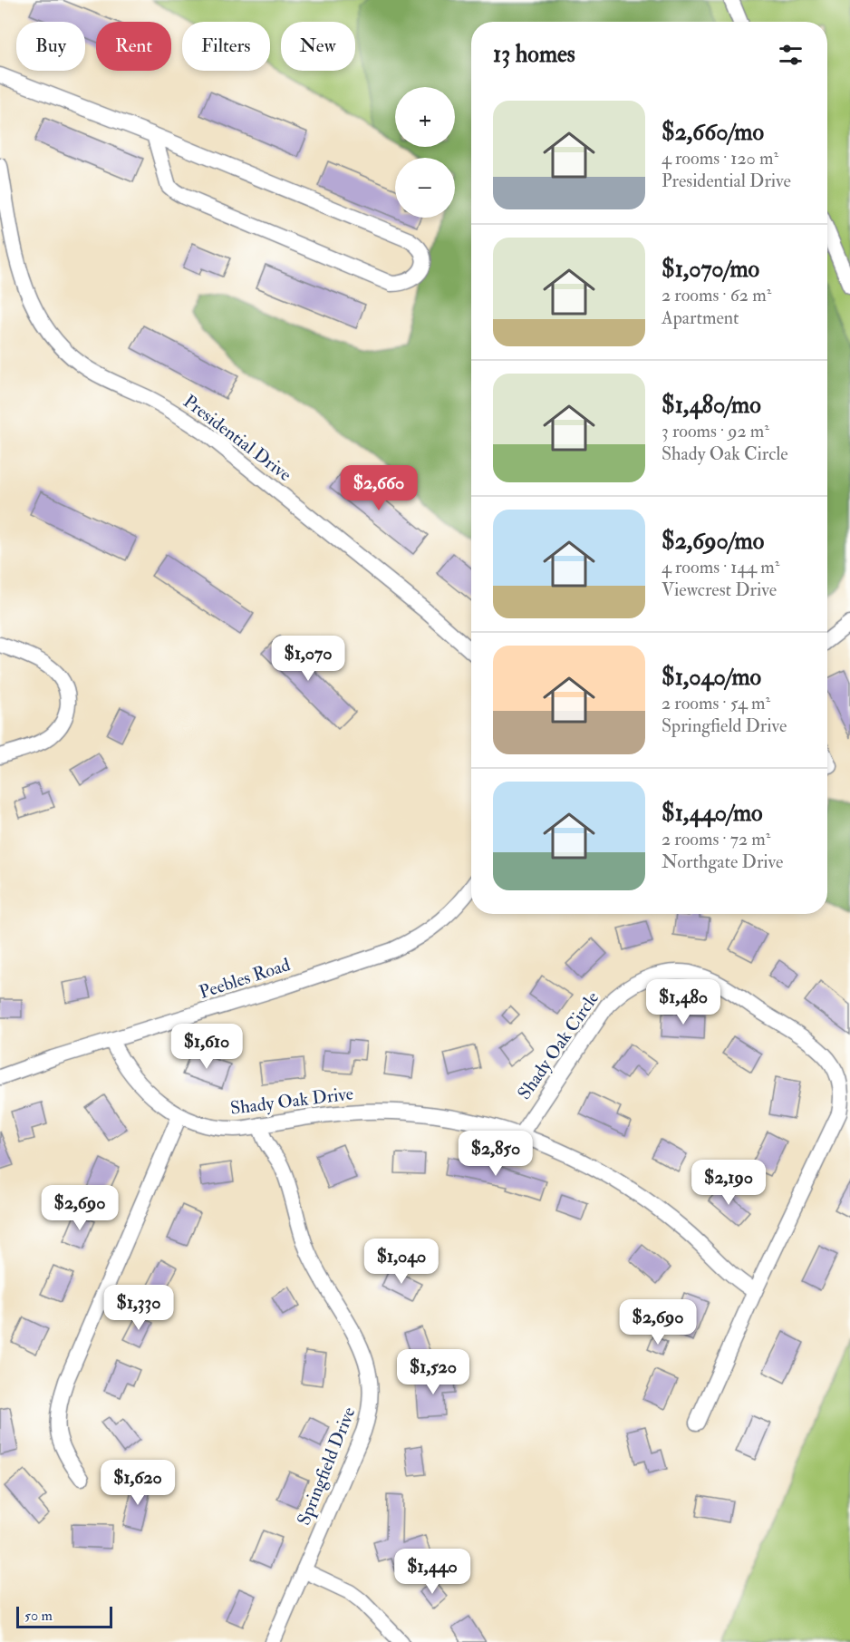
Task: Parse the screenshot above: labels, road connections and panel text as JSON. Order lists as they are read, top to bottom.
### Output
{
  "streets": {
    "street": [
      "Presidential Drive",
      "Peebles Road",
      "Shady Oak Circle",
      "Shady Oak Drive",
      "Springfield Drive"
    ]
  },
  "crossings": [
    ["Peebles Road", "Shady Oak Drive"],
    ["Shady Oak Circle", "Shady Oak Drive"],
    ["Shady Oak Drive", "Springfield Drive"]
  ],
  "scale_bar": "50 m",
  "page": {
    "chip": [
      "Buy",
      "Rent",
      "Filters",
      "New"
    ],
    "heading": "13 homes",
    "map_buttons": ["+", "−"],
    "list": [
      {
        "name": "$2,660/mo",
        "note": "4 rooms · 120 m² · Presidential Drive"
      },
      {
        "name": "$1,070/mo",
        "note": "2 rooms · 62 m² · Apartment"
      },
      {
        "name": "$1,480/mo",
        "note": "3 rooms · 92 m² · Shady Oak Circle"
      },
      {
        "name": "$2,690/mo",
        "note": "4 rooms · 144 m² · Viewcrest Drive"
      },
      {
        "name": "$1,040/mo",
        "note": "2 rooms · 54 m² · Springfield Drive"
      },
      {
        "name": "$1,440/mo",
        "note": "2 rooms · 72 m² · Northgate Drive"
      }
    ],
    "price": [
      "$2,660",
      "$1,070",
      "$1,480",
      "$1,610",
      "$2,850",
      "$2,190",
      "$2,690",
      "$1,040",
      "$1,330",
      "$2,690",
      "$1,520",
      "$1,620",
      "$1,440"
    ],
    "scale": "50 m"
  }
}
